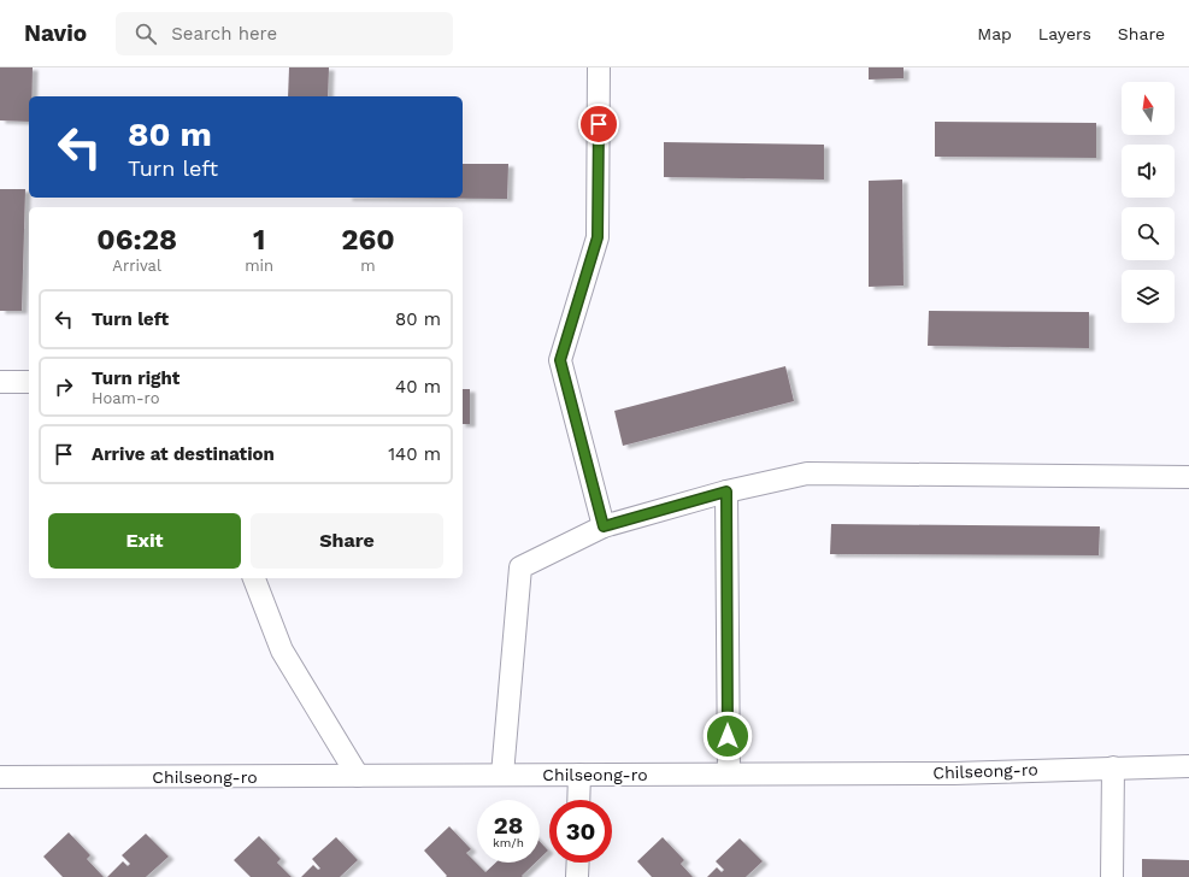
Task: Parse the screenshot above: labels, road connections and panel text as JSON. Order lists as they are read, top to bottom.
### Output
{
  "streets": {
    "street": ["Chilseong-ro"]
  },
  "north": "top",
  "page": {
    "header": "Navio",
    "search": "Search here",
    "nav": ["Map", "Layers", "Share"],
    "turn": ["80 m", "Turn left"],
    "eta": [
      "06:28",
      "Arrival",
      "1",
      "min",
      "260",
      "m"
    ],
    "list": [
      {
        "name": "Turn left",
        "value": "80 m"
      },
      {
        "name": "Turn right",
        "note": "Hoam-ro",
        "value": "40 m"
      },
      {
        "name": "Arrive at destination",
        "value": "140 m"
      }
    ],
    "buttons": ["Exit", "Share"],
    "speed": "28 km/h",
    "limit": "30"
  }
}
